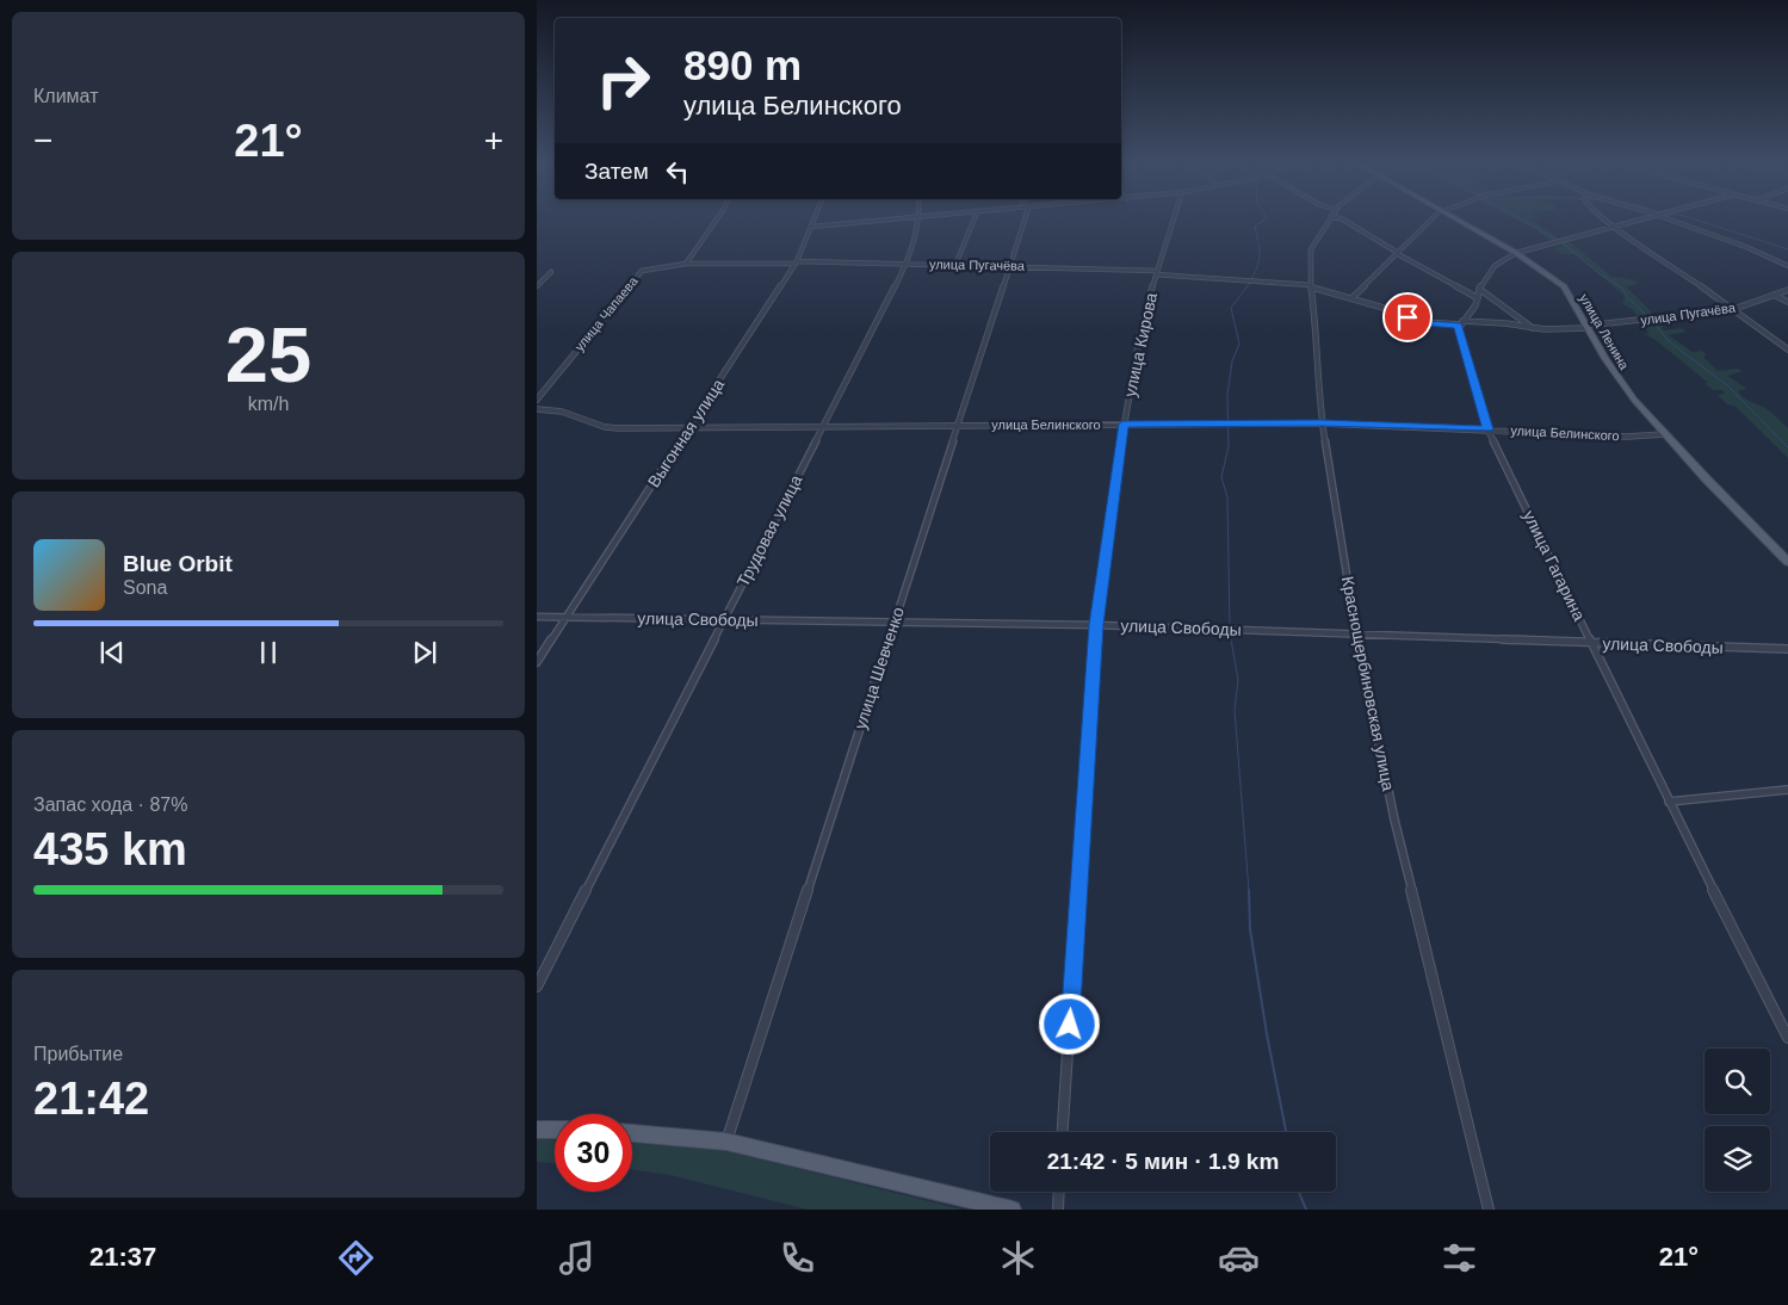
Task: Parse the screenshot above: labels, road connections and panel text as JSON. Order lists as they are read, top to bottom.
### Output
{
  "streets": {
    "main road": ["улица Ленина"],
    "street": [
      "улица Пугачёва",
      "улица Чапаева",
      "улица Кирова",
      "улица Белинского",
      "Выгонная улица",
      "Трудовая улица",
      "улица Гагарина",
      "улица Свободы",
      "улица Шевченко",
      "Краснощербиновская улица"
    ]
  },
  "crossings": [
    ["улица Пугачёва", "улица Чапаева"],
    ["улица Пугачёва", "улица Ленина"],
    ["улица Пугачёва", "улица Кирова"],
    ["улица Пугачёва", "Выгонная улица"],
    ["улица Пугачёва", "Трудовая улица"],
    ["улица Пугачёва", "улица Гагарина"],
    ["улица Пугачёва", "улица Шевченко"],
    ["улица Пугачёва", "Краснощербиновская улица"],
    ["улица Ленина", "улица Белинского"],
    ["улица Кирова", "улица Белинского"],
    ["улица Кирова", "улица Свободы"],
    ["улица Белинского", "Выгонная улица"],
    ["улица Белинского", "Трудовая улица"],
    ["улица Белинского", "улица Гагарина"],
    ["улица Белинского", "улица Шевченко"],
    ["улица Белинского", "Краснощербиновская улица"],
    ["Выгонная улица", "улица Свободы"],
    ["Трудовая улица", "улица Свободы"],
    ["улица Гагарина", "улица Свободы"],
    ["улица Свободы", "улица Шевченко"],
    ["улица Свободы", "Краснощербиновская улица"]
  ],
  "page": {
    "tile": [
      "Климат",
      ["25", "km/h"],
      ["Запас хода · 87%", "435 km"],
      ["Прибытие", "21:42"]
    ],
    "turn": ["890 m", "улица Белинского"],
    "heat": ["−", "21°", "+"],
    "then": "Затем",
    "song": ["Blue Orbit", "Sona"],
    "limit": "30",
    "trip": "21:42 · 5 мин · 1.9 km",
    "tabs": ["21:37", "21°"]
  }
}
